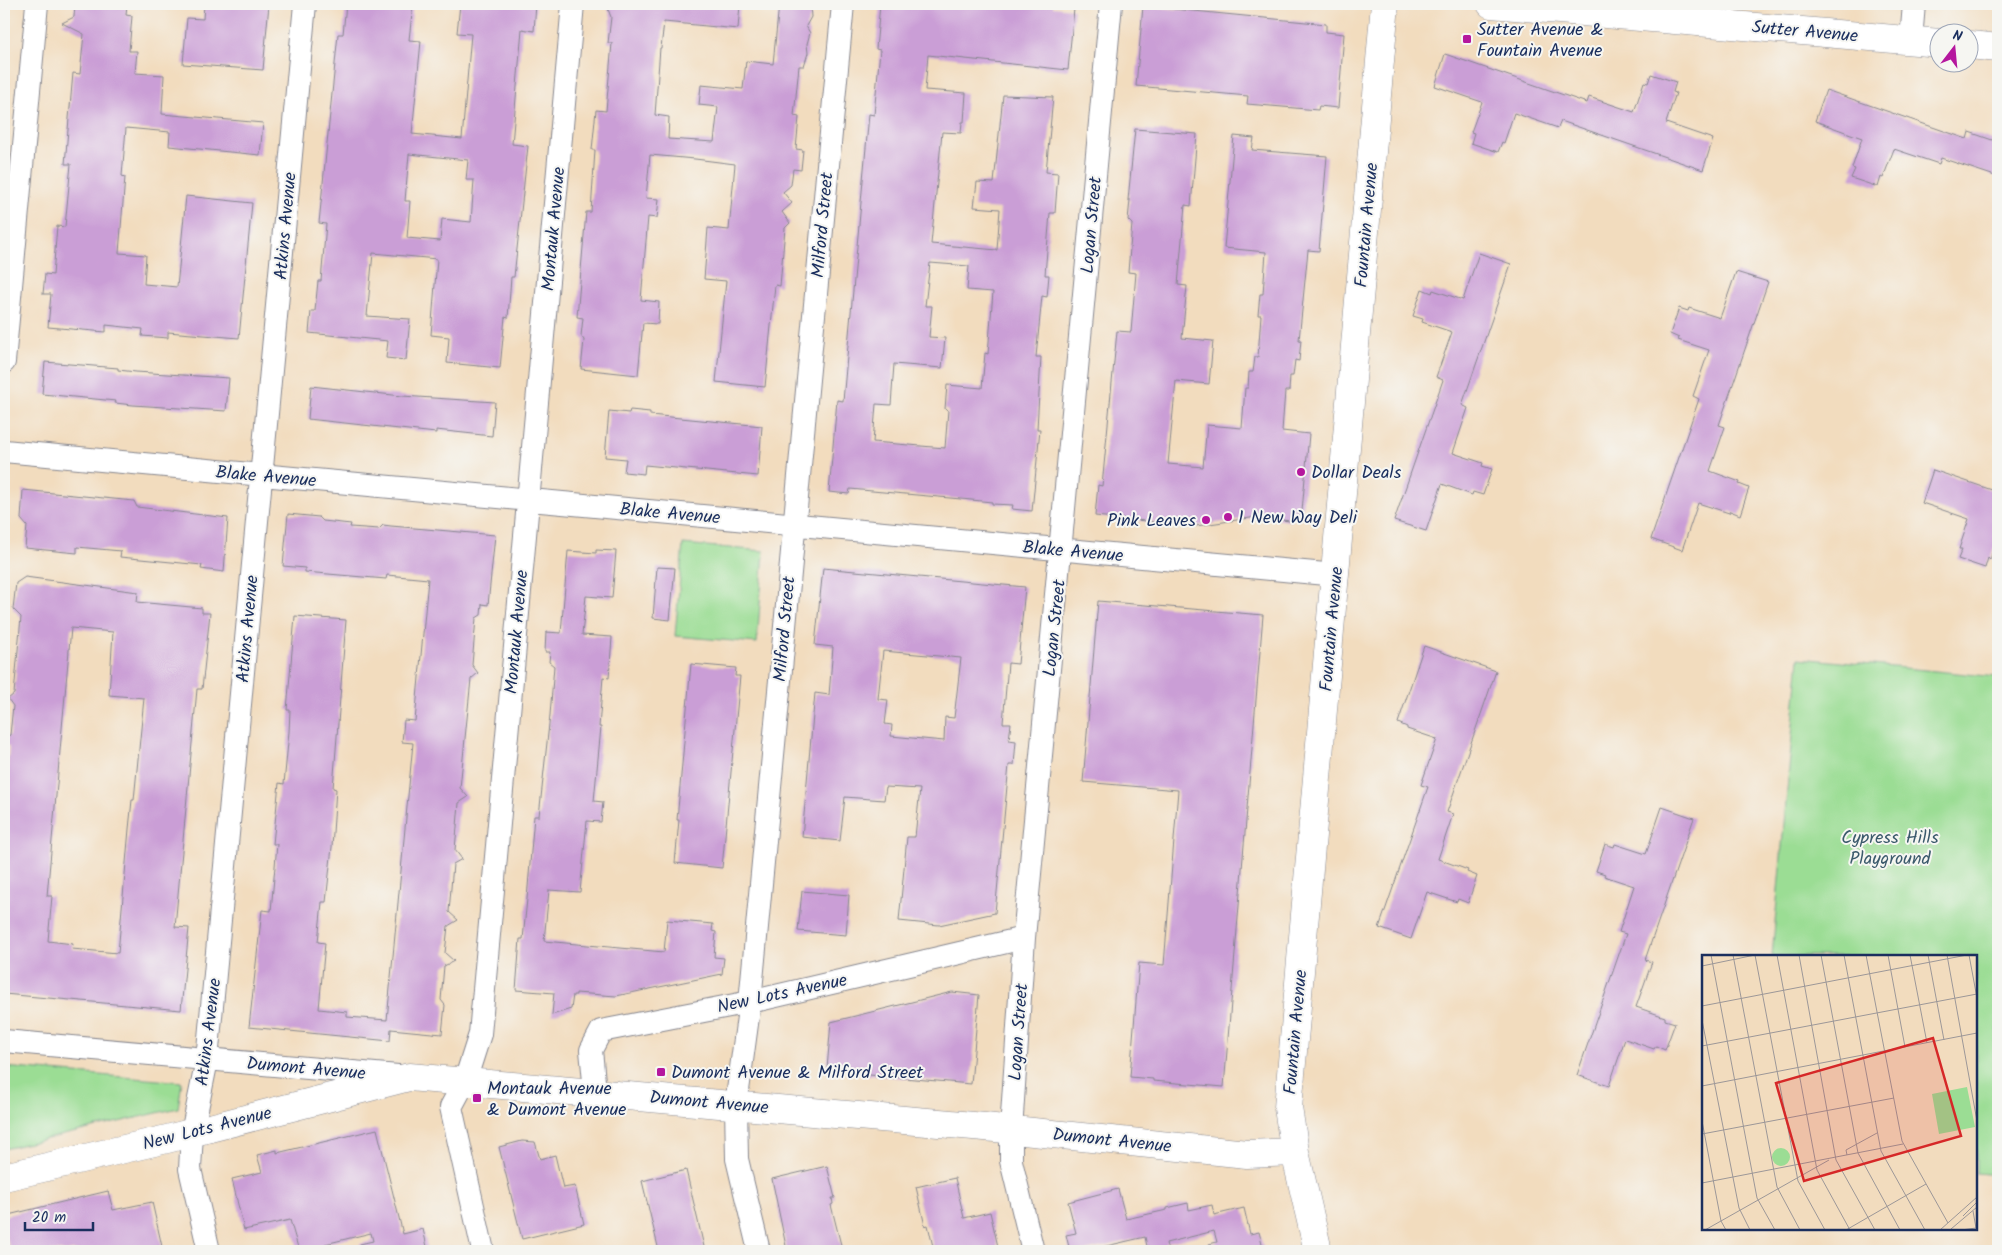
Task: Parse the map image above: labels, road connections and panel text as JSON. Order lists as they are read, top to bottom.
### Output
{
  "streets": {
    "street": [
      "Sutter Avenue",
      "Milford Street",
      "Logan Street",
      "Fountain Avenue",
      "Atkins Avenue",
      "Montauk Avenue",
      "Blake Avenue",
      "New Lots Avenue",
      "Dumont Avenue"
    ]
  },
  "crossings": [
    ["Milford Street", "Blake Avenue"],
    ["Milford Street", "New Lots Avenue"],
    ["Milford Street", "Dumont Avenue"],
    ["Logan Street", "Blake Avenue"],
    ["Logan Street", "New Lots Avenue"],
    ["Logan Street", "Dumont Avenue"],
    ["Fountain Avenue", "Blake Avenue"],
    ["Fountain Avenue", "Dumont Avenue"],
    ["Atkins Avenue", "Blake Avenue"],
    ["Atkins Avenue", "New Lots Avenue"],
    ["Atkins Avenue", "Dumont Avenue"],
    ["Montauk Avenue", "Blake Avenue"],
    ["Montauk Avenue", "Dumont Avenue"],
    ["New Lots Avenue", "Dumont Avenue"]
  ],
  "parks": ["Cypress Hills Playground"],
  "places": {
    "transit": ["Sutter Avenue & Fountain Avenue", "Dumont Avenue & Milford Street", "Montauk Avenue & Dumont Avenue"],
    "other": ["Dollar Deals", "1 New Way Deli", "Pink Leaves"]
  },
  "scale_bar": "20 m",
  "north": "top"
}
